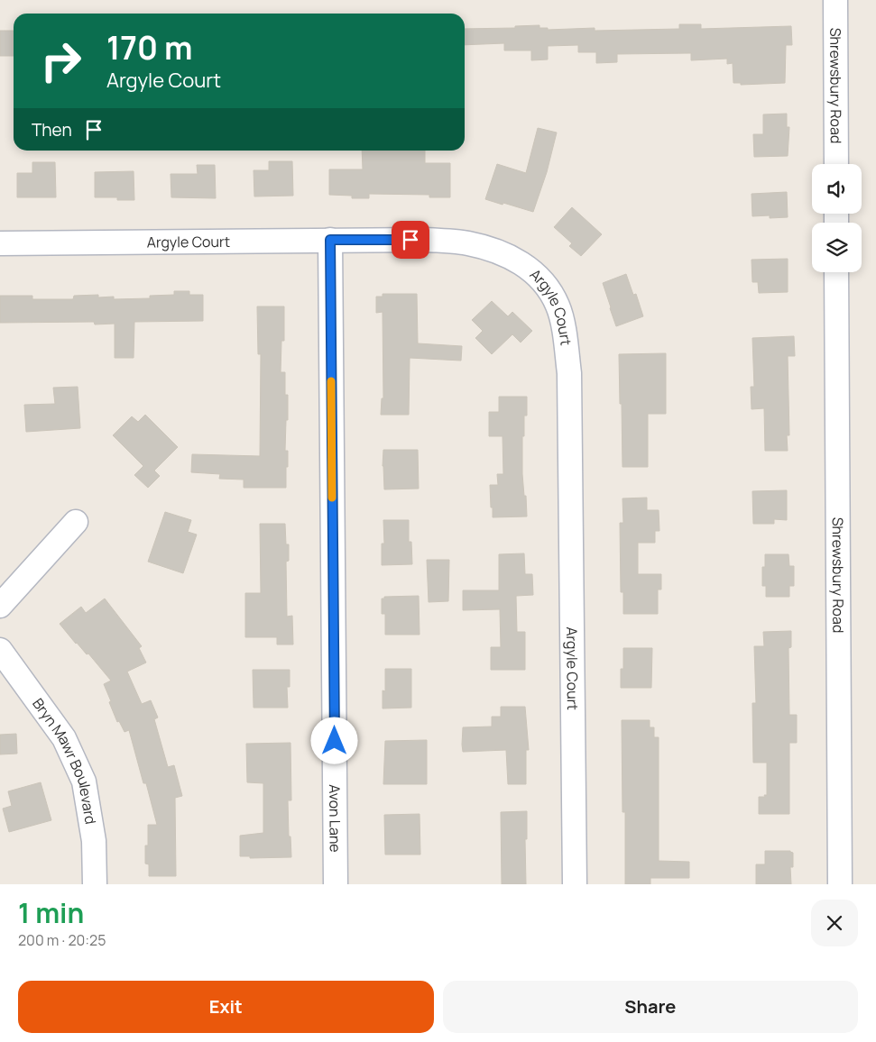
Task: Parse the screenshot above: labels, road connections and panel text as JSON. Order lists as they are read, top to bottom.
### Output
{
  "streets": {
    "street": [
      "Shrewsbury Road",
      "Argyle Court",
      "Bryn Mawr Boulevard",
      "Avon Lane"
    ]
  },
  "crossings": [
    ["Argyle Court", "Avon Lane"]
  ],
  "page": {
    "turn": ["170 m", "Argyle Court"],
    "then": "Then",
    "heading": ["1 min", "200 m · 20:25"],
    "buttons": ["Exit", "Share"]
  }
}
